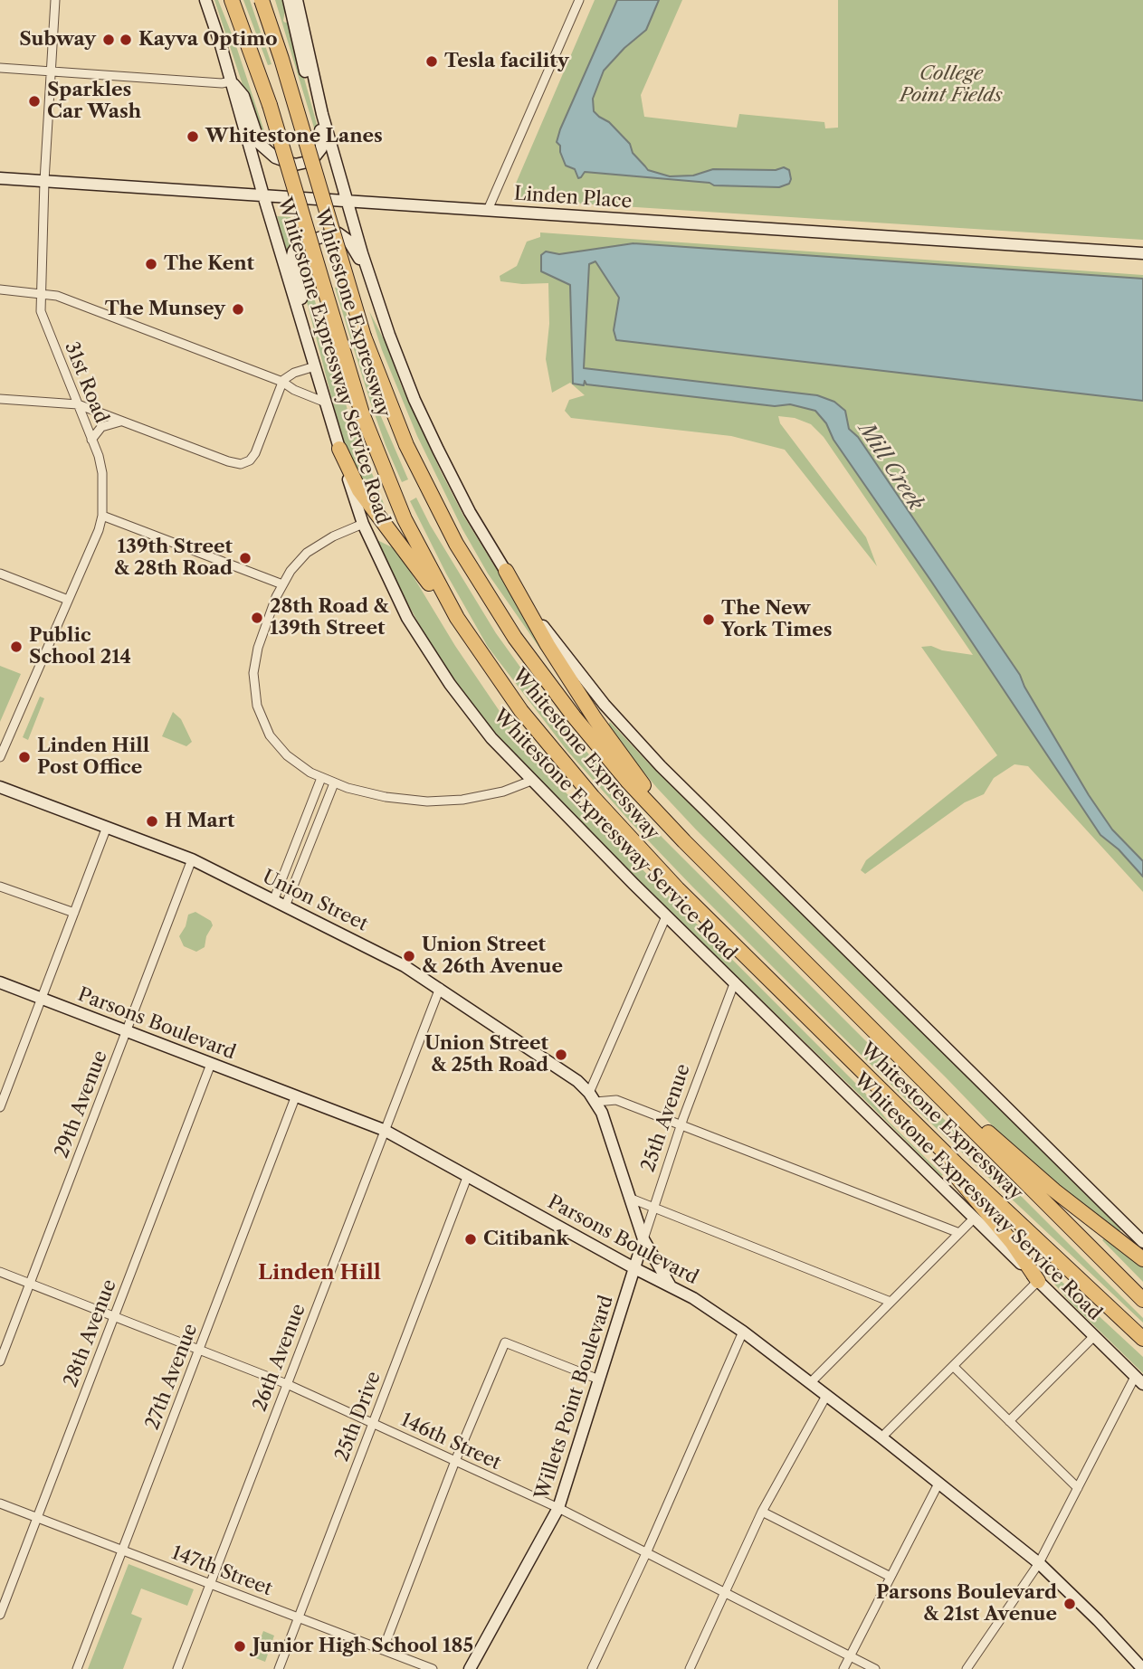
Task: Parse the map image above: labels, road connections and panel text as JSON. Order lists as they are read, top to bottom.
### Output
{
  "streets": {
    "highway": ["Whitestone Expressway"],
    "main road": [
      "Linden Place",
      "Whitestone Expressway Service Road",
      "Union Street",
      "Parsons Boulevard",
      "25th Avenue",
      "Willets Point Boulevard"
    ],
    "street": [
      "31st Road",
      "29th Avenue",
      "28th Avenue",
      "26th Avenue",
      "27th Avenue",
      "25th Drive",
      "146th Street",
      "147th Street"
    ]
  },
  "crossings": [
    ["Linden Place", "Whitestone Expressway Service Road"],
    ["Linden Place", "31st Road"],
    ["Whitestone Expressway Service Road", "25th Avenue"],
    ["Union Street", "29th Avenue"],
    ["Union Street", "26th Avenue"],
    ["Parsons Boulevard", "29th Avenue"],
    ["Parsons Boulevard", "25th Avenue"],
    ["Parsons Boulevard", "28th Avenue"],
    ["Parsons Boulevard", "26th Avenue"],
    ["Parsons Boulevard", "27th Avenue"],
    ["Parsons Boulevard", "Willets Point Boulevard"],
    ["Parsons Boulevard", "25th Drive"],
    ["29th Avenue", "146th Street"],
    ["25th Avenue", "Willets Point Boulevard"],
    ["28th Avenue", "146th Street"],
    ["28th Avenue", "147th Street"],
    ["26th Avenue", "146th Street"],
    ["26th Avenue", "147th Street"],
    ["27th Avenue", "146th Street"],
    ["27th Avenue", "147th Street"],
    ["Willets Point Boulevard", "146th Street"],
    ["25th Drive", "146th Street"],
    ["25th Drive", "147th Street"]
  ],
  "districts": ["Linden Hill"],
  "water": ["Mill Creek"],
  "parks": ["College Point Fields"],
  "places": [
    "Subway",
    "Kayva Optimo",
    "Tesla facility",
    "Sparkles Car Wash",
    "Whitestone Lanes",
    "The Kent",
    "The Munsey",
    "139th Street & 28th Road",
    "28th Road & 139th Street",
    "The New York Times",
    "Public School 214",
    "Linden Hill Post Office",
    "H Mart",
    "Union Street & 26th Avenue",
    "Union Street & 25th Road",
    "Citibank",
    "Parsons Boulevard & 21st Avenue",
    "Junior High School 185"
  ]
}
